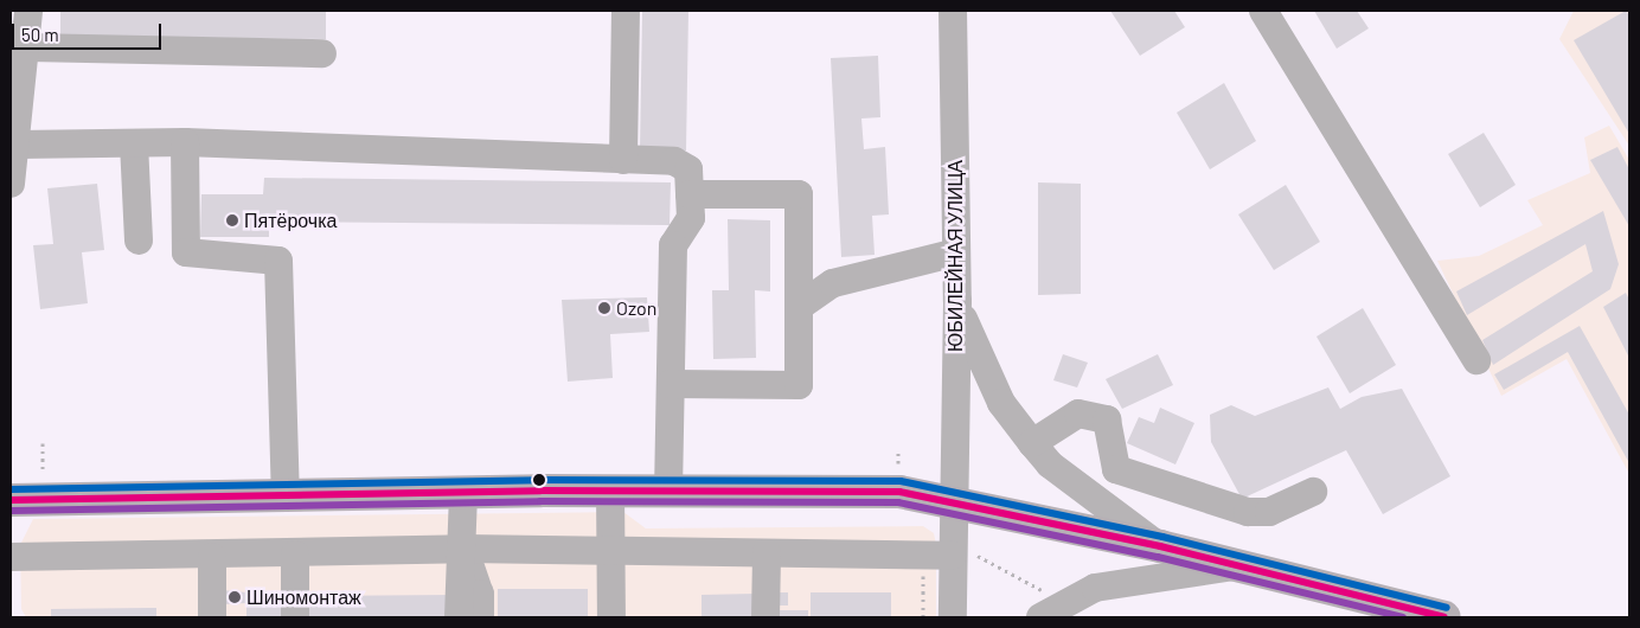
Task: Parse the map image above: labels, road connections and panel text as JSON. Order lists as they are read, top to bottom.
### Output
{
  "streets": {
    "street": ["ЮБИЛЕЙНАЯ УЛИЦА"]
  },
  "places": ["Пятёрочка", "Ozon", "Шиномонтаж"],
  "scale_bar": "50 m"
}
